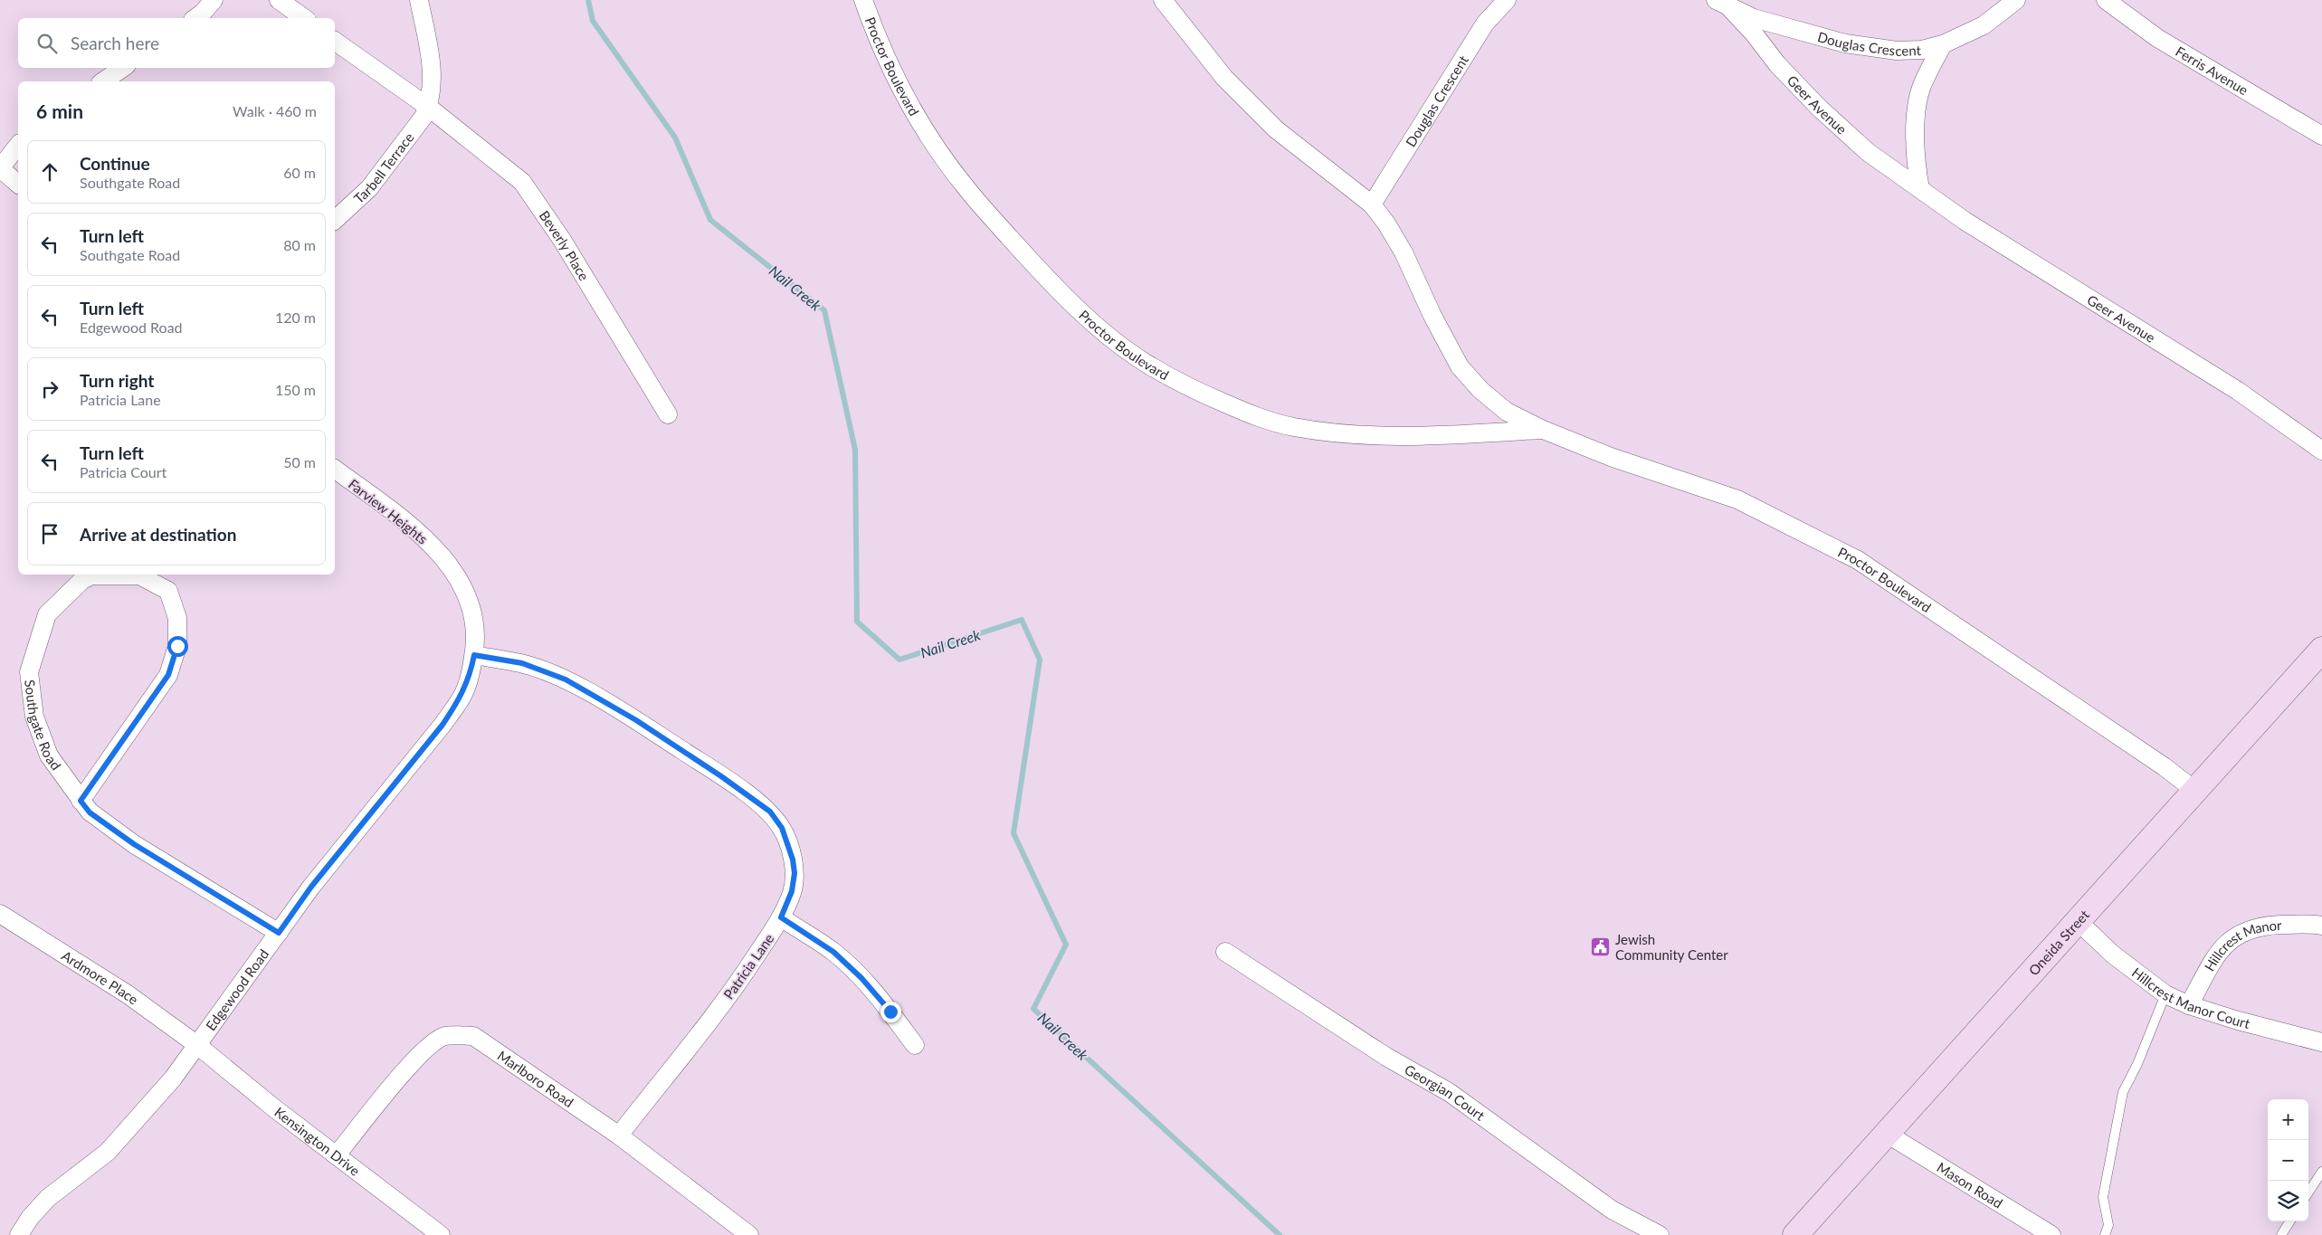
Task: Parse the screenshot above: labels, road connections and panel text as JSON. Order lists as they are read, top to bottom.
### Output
{
  "streets": {
    "street": [
      "Douglas Crescent",
      "Proctor Boulevard",
      "Ferris Avenue",
      "Geer Avenue",
      "Tarbell Terrace",
      "Beverly Place",
      "Farview Heights",
      "Southgate Road",
      "Oneida Street",
      "Hillcrest Manor",
      "Patricia Lane",
      "Ardmore Place",
      "Edgewood Road",
      "Hillcrest Manor Court",
      "Marlboro Road",
      "Georgian Court",
      "Kensington Drive",
      "Mason Road"
    ]
  },
  "crossings": [
    ["Douglas Crescent", "Proctor Boulevard"],
    ["Douglas Crescent", "Geer Avenue"],
    ["Proctor Boulevard", "Oneida Street"],
    ["Tarbell Terrace", "Beverly Place"],
    ["Farview Heights", "Patricia Lane"],
    ["Farview Heights", "Edgewood Road"],
    ["Southgate Road", "Edgewood Road"],
    ["Oneida Street", "Hillcrest Manor Court"],
    ["Oneida Street", "Mason Road"],
    ["Hillcrest Manor", "Hillcrest Manor Court"],
    ["Patricia Lane", "Edgewood Road"],
    ["Patricia Lane", "Marlboro Road"],
    ["Ardmore Place", "Edgewood Road"],
    ["Ardmore Place", "Kensington Drive"],
    ["Edgewood Road", "Kensington Drive"],
    ["Marlboro Road", "Kensington Drive"]
  ],
  "water": ["Nail Creek"],
  "places": {
    "public building": ["Jewish Community Center"]
  },
  "page": {
    "search": "Search here",
    "heading": ["6 min", "Walk · 460 m"],
    "list": [
      ["Continue", "Southgate Road", "60 m"],
      ["Turn left", "Southgate Road", "80 m"],
      ["Turn left", "Edgewood Road", "120 m"],
      ["Turn right", "Patricia Lane", "150 m"],
      ["Turn left", "Patricia Court", "50 m"],
      "Arrive at destination"
    ],
    "map_buttons": ["+", "−"]
  }
}
